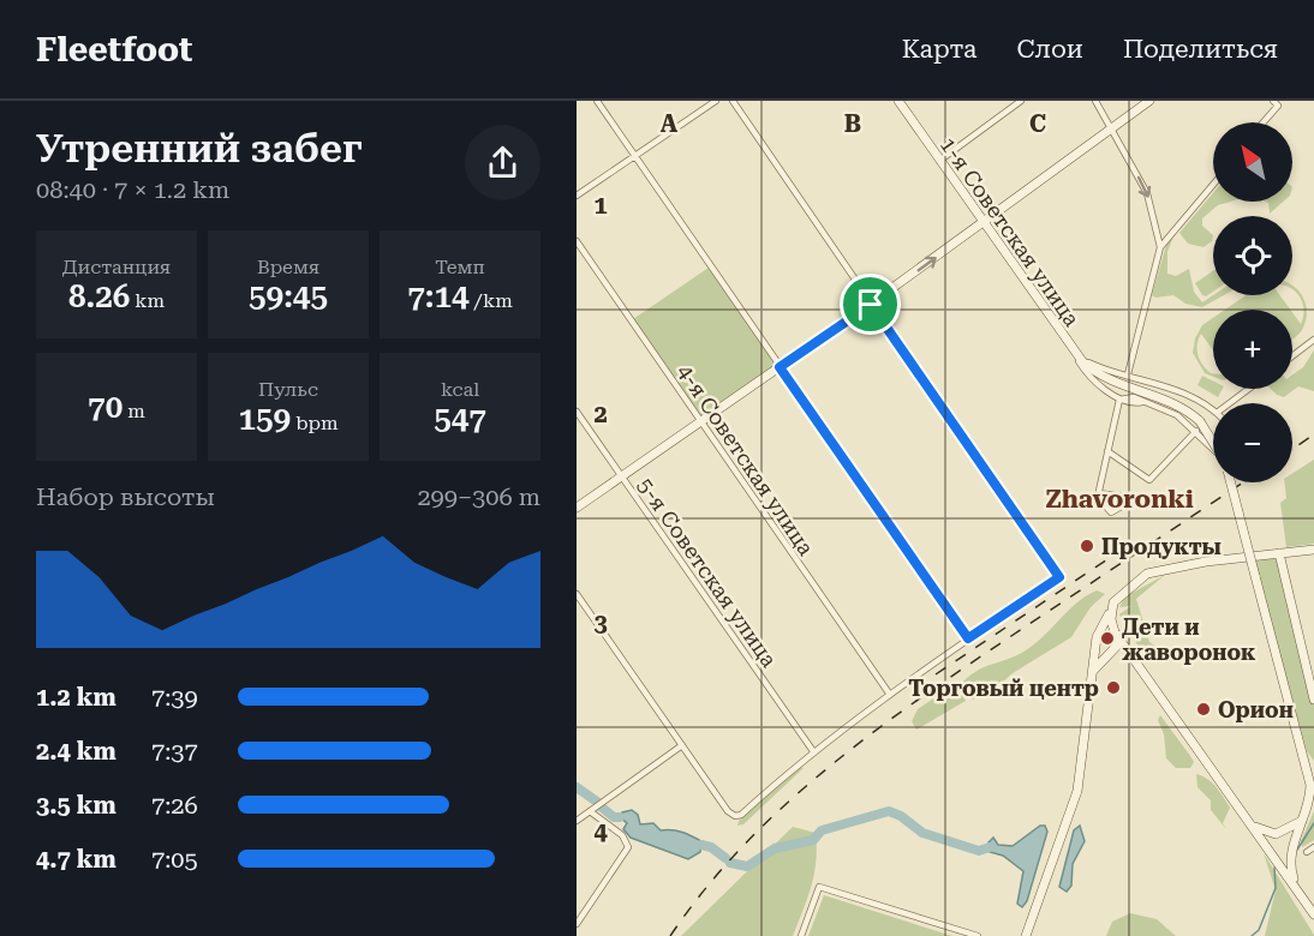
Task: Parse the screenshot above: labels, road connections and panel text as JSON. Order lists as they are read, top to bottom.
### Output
{
  "streets": {
    "street": ["1-я Советская улица", "4-я Советская улица", "5-я Советская улица"]
  },
  "districts": ["Zhavoronki"],
  "places": [
    "Продукты",
    "Дети и жаворонок",
    "Торговый центр",
    "Орион"
  ],
  "north": "top left",
  "page": {
    "header": "Fleetfoot",
    "nav": ["Карта", "Слои", "Поделиться"],
    "heading": ["Утренний забег", "08:40 · 7 × 1.2 km"],
    "map_buttons": ["+", "−"],
    "stats": [
      ["Дистанция", "8.26 km"],
      ["Время", "59:45"],
      ["Темп", "7:14 /km"],
      ["70 m"],
      ["Пульс", "159 bpm"],
      ["kcal", "547"]
    ],
    "chart": ["Набор высоты", "299–306 m"],
    "list": [
      {
        "name": "1.2 km",
        "note": "7:39"
      },
      {
        "name": "2.4 km",
        "note": "7:37"
      },
      {
        "name": "3.5 km",
        "note": "7:26"
      },
      {
        "name": "4.7 km",
        "note": "7:05"
      }
    ]
  },
  "grid": {
    "columns": ["A", "B", "C"],
    "rows": [
      "1",
      "2",
      "3",
      "4"
    ]
  }
}
